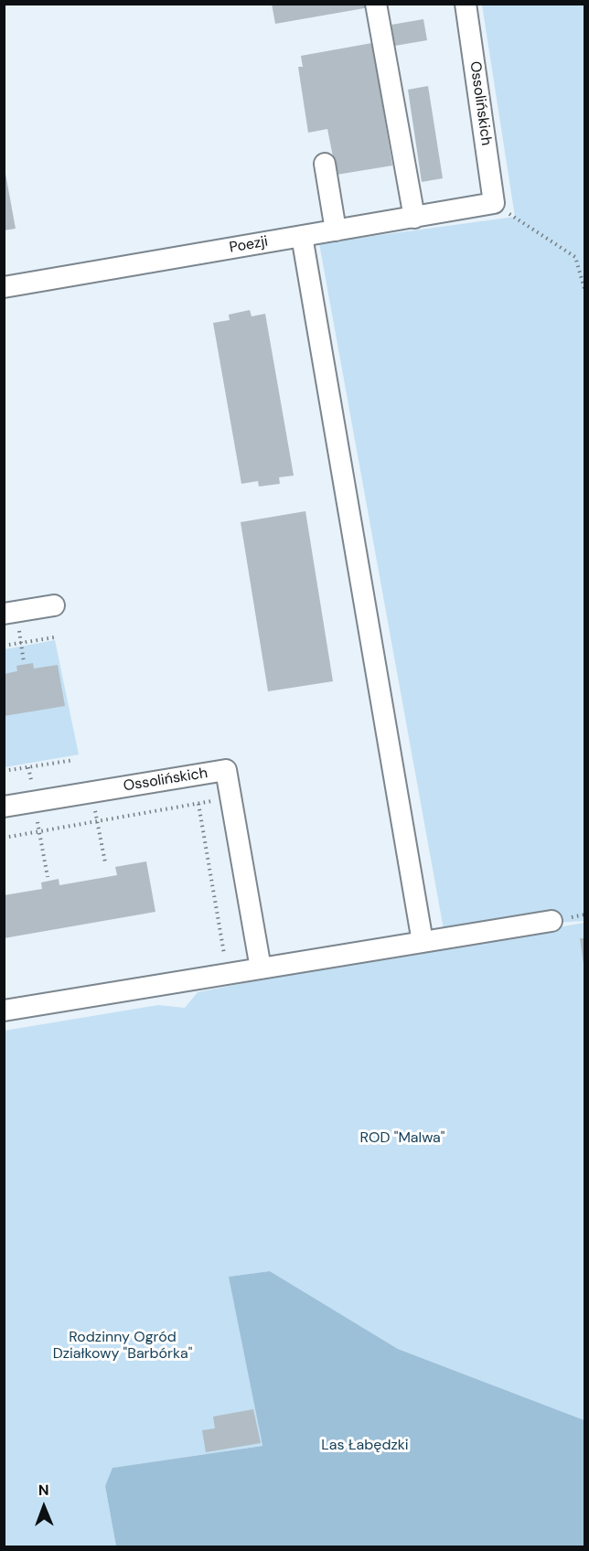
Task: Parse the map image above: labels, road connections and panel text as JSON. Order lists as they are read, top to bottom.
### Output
{
  "streets": {
    "street": ["Ossolińskich", "Poezji"]
  },
  "crossings": [
    ["Ossolińskich", "Poezji"]
  ],
  "parks": ["ROD \"Malwa\"", "Rodzinny Ogród Działkowy \"Barbórka\"", "Las Łabędzki"],
  "north": "top"
}
